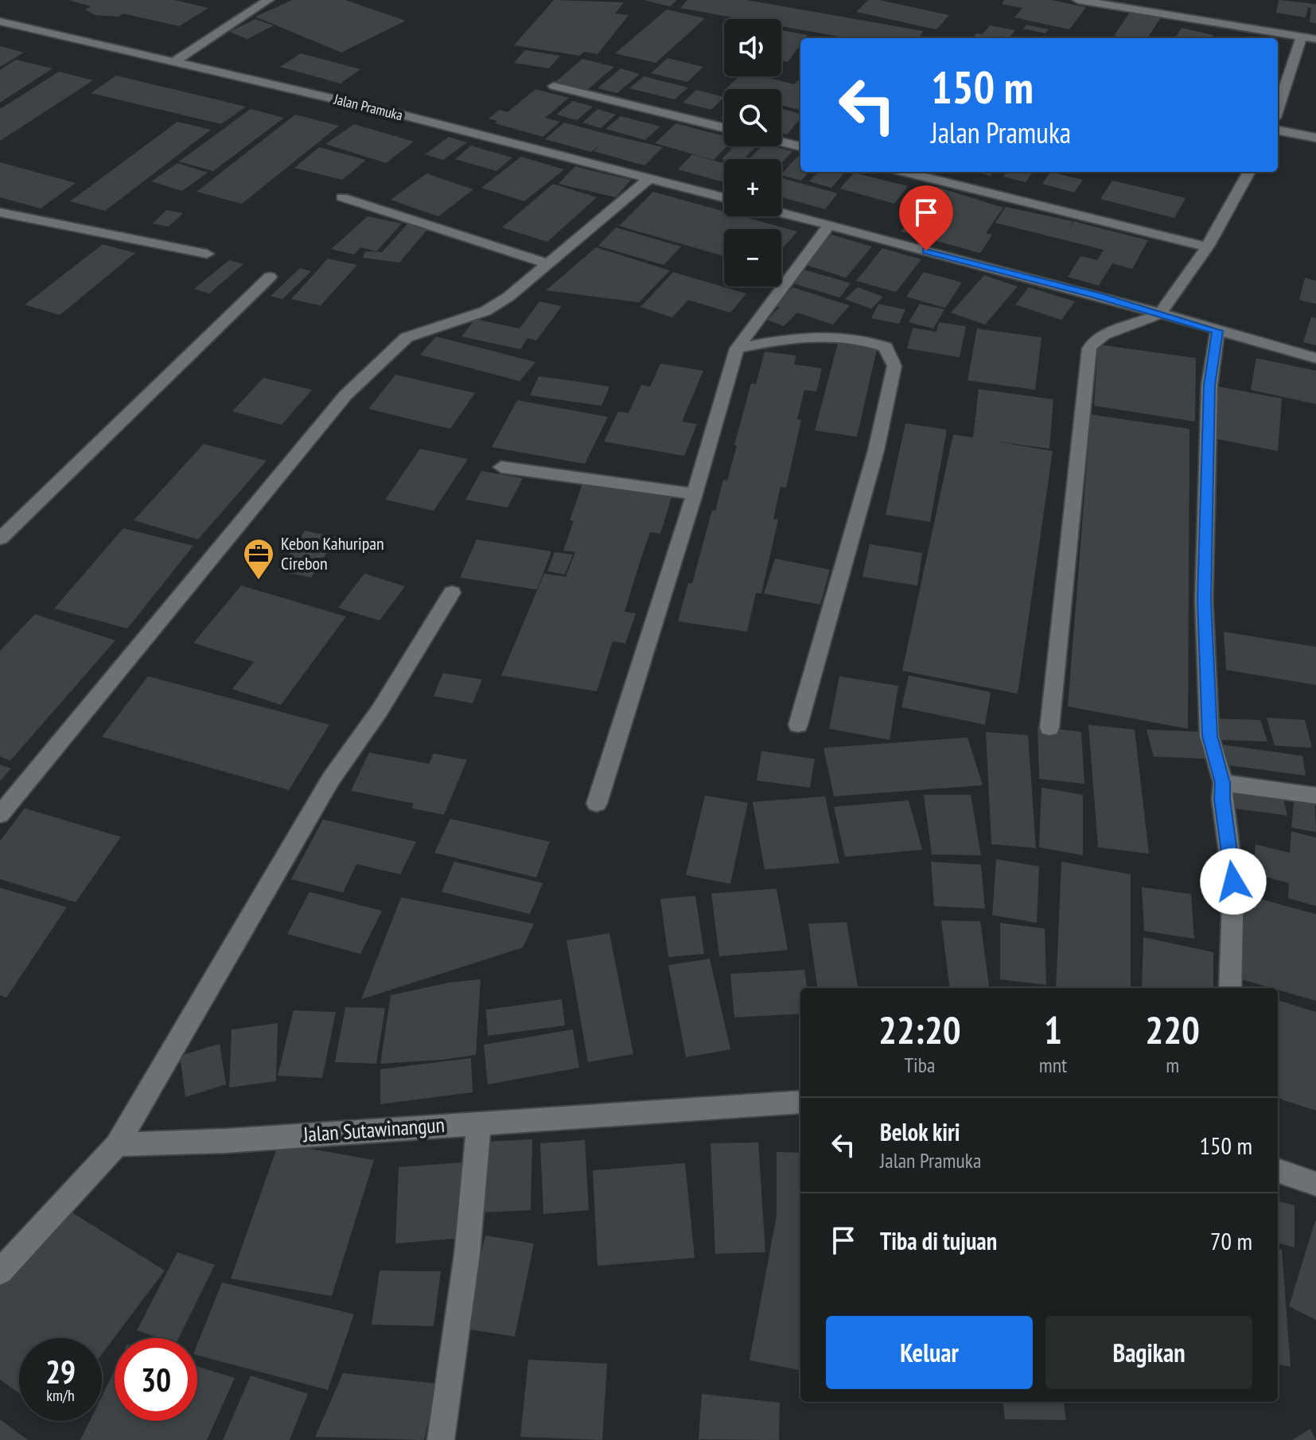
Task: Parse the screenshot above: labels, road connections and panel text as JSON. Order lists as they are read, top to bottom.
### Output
{
  "streets": {
    "street": ["Jalan Pramuka", "Jalan Sutawinangun"]
  },
  "places": {
    "office": ["Kebon Kahuripan Cirebon"]
  },
  "page": {
    "map_buttons": ["+", "−"],
    "turn": ["150 m", "Jalan Pramuka"],
    "eta": [
      "22:20",
      "Tiba",
      "1",
      "mnt",
      "220",
      "m"
    ],
    "list": [
      {
        "name": "Belok kiri",
        "note": "Jalan Pramuka",
        "value": "150 m"
      },
      {
        "name": "Tiba di tujuan",
        "value": "70 m"
      }
    ],
    "buttons": ["Keluar", "Bagikan"],
    "speed": "29 km/h",
    "limit": "30"
  }
}
